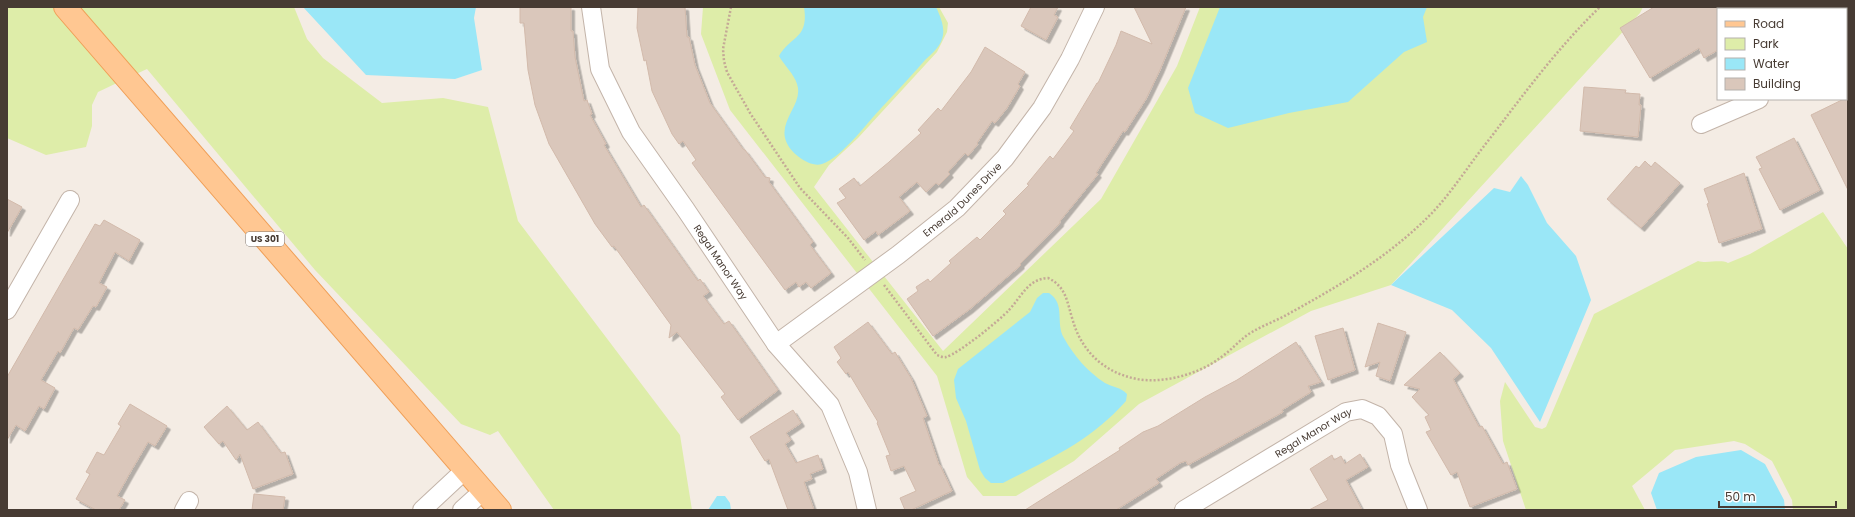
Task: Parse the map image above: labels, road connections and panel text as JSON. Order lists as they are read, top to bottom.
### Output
{
  "streets": {
    "main road": ["US 301"],
    "street": ["Emerald Dunes Drive", "Regal Manor Way"]
  },
  "crossings": [
    ["Emerald Dunes Drive", "Regal Manor Way"]
  ],
  "legend": [
    "Road",
    "Park",
    "Water",
    "Building"
  ],
  "scale_bar": "50 m"
}
